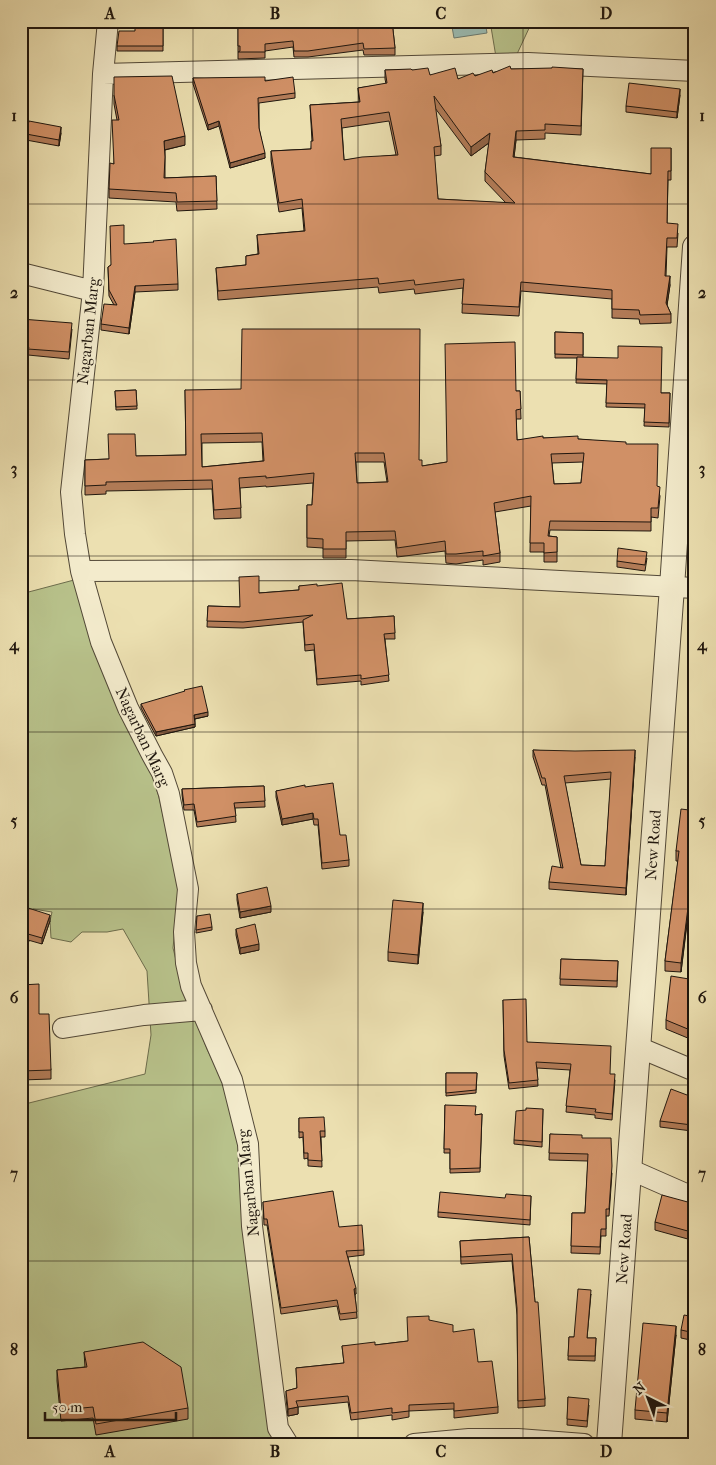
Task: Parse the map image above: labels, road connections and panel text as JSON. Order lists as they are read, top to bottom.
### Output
{
  "streets": {
    "street": ["Nagarban Marg", "New Road"]
  },
  "scale_bar": "50 m",
  "north": "top left",
  "grid": {
    "columns": [
      "A",
      "B",
      "C",
      "D"
    ],
    "rows": [
      "1",
      "2",
      "3",
      "4",
      "5",
      "6",
      "7",
      "8"
    ]
  }
}
